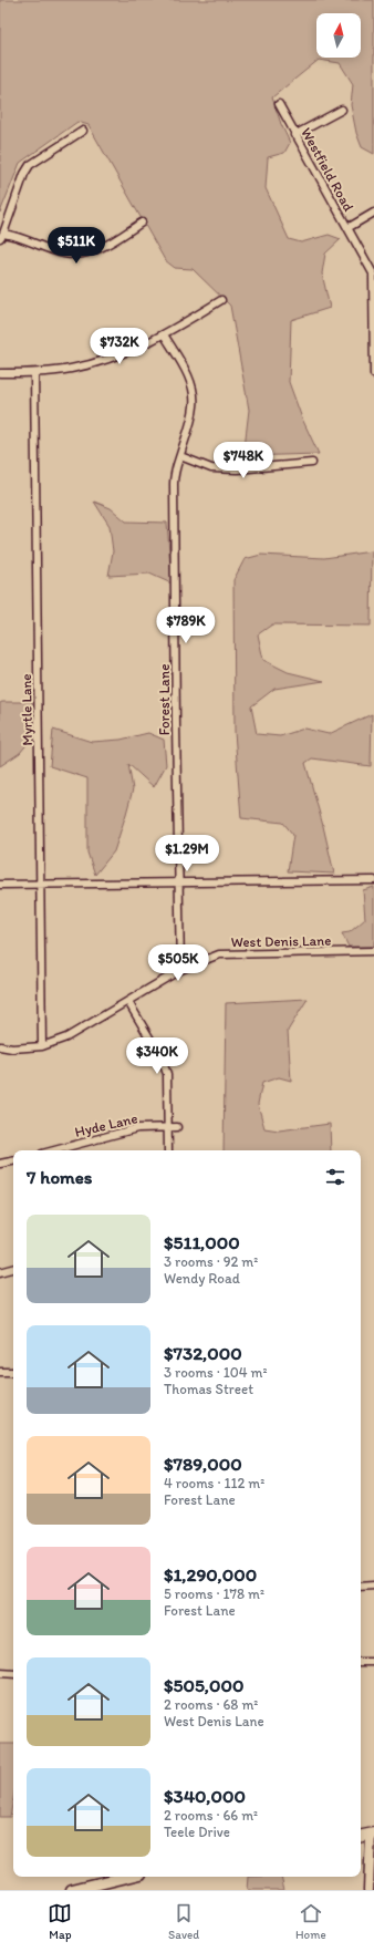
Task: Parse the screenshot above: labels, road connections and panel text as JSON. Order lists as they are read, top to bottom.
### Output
{
  "streets": {
    "street": [
      "Westfield Road",
      "Forest Lane",
      "Myrtle Lane",
      "West Denis Lane",
      "Hyde Lane"
    ]
  },
  "crossings": [
    ["Forest Lane", "West Denis Lane"],
    ["Myrtle Lane", "West Denis Lane"]
  ],
  "north": "top",
  "page": {
    "price": [
      "$511K",
      "$732K",
      "$748K",
      "$789K",
      "$1.29M",
      "$505K",
      "$340K"
    ],
    "heading": "7 homes",
    "list": [
      {
        "name": "$511,000",
        "note": "3 rooms · 92 m² · Wendy Road"
      },
      {
        "name": "$732,000",
        "note": "3 rooms · 104 m² · Thomas Street"
      },
      {
        "name": "$789,000",
        "note": "4 rooms · 112 m² · Forest Lane"
      },
      {
        "name": "$1,290,000",
        "note": "5 rooms · 178 m² · Forest Lane"
      },
      {
        "name": "$505,000",
        "note": "2 rooms · 68 m² · West Denis Lane"
      },
      {
        "name": "$340,000",
        "note": "2 rooms · 66 m² · Teele Drive"
      }
    ],
    "tabs": ["Map", "Saved", "Home"]
  }
}
